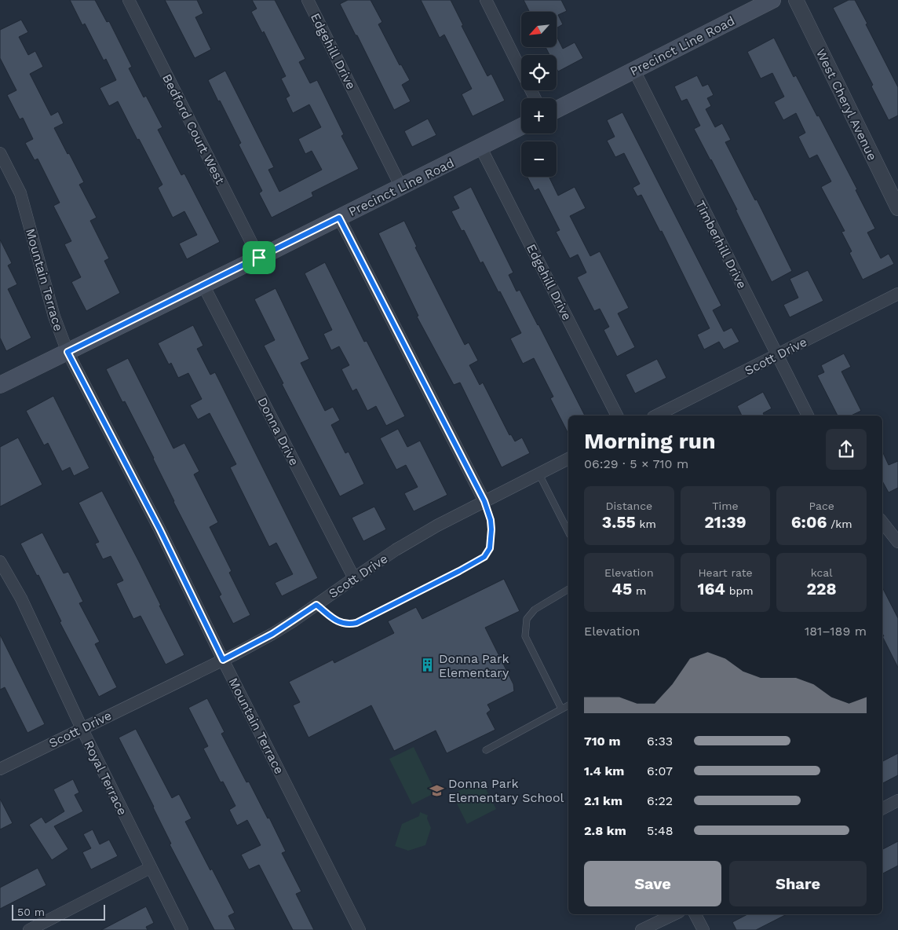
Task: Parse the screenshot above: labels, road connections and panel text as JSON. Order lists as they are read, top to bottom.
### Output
{
  "streets": {
    "main road": ["Precinct Line Road"],
    "street": [
      "Edgehill Drive",
      "West Cheryl Avenue",
      "Bedford Court West",
      "Timberhill Drive",
      "Mountain Terrace",
      "Scott Drive",
      "Donna Drive",
      "Royal Terrace"
    ]
  },
  "crossings": [
    ["Precinct Line Road", "Edgehill Drive"],
    ["Precinct Line Road", "Bedford Court West"],
    ["Precinct Line Road", "Timberhill Drive"],
    ["Precinct Line Road", "Mountain Terrace"],
    ["Precinct Line Road", "Donna Drive"],
    ["Timberhill Drive", "Scott Drive"],
    ["Mountain Terrace", "Scott Drive"],
    ["Scott Drive", "Donna Drive"],
    ["Scott Drive", "Royal Terrace"]
  ],
  "places": {
    "building": ["Donna Park Elementary"],
    "school or university": ["Donna Park Elementary School"]
  },
  "scale_bar": "50 m",
  "north": "bottom left",
  "page": {
    "map_buttons": ["+", "−"],
    "heading": ["Morning run", "06:29 · 5 × 710 m"],
    "stats": [
      ["Distance", "3.55 km"],
      ["Time", "21:39"],
      ["Pace", "6:06 /km"],
      ["Elevation", "45 m"],
      ["Heart rate", "164 bpm"],
      ["kcal", "228"]
    ],
    "chart": ["Elevation", "181–189 m"],
    "list": [
      {
        "name": "710 m",
        "note": "6:33"
      },
      {
        "name": "1.4 km",
        "note": "6:07"
      },
      {
        "name": "2.1 km",
        "note": "6:22"
      },
      {
        "name": "2.8 km",
        "note": "5:48"
      }
    ],
    "buttons": ["Save", "Share"],
    "scale": "50 m"
  }
}
